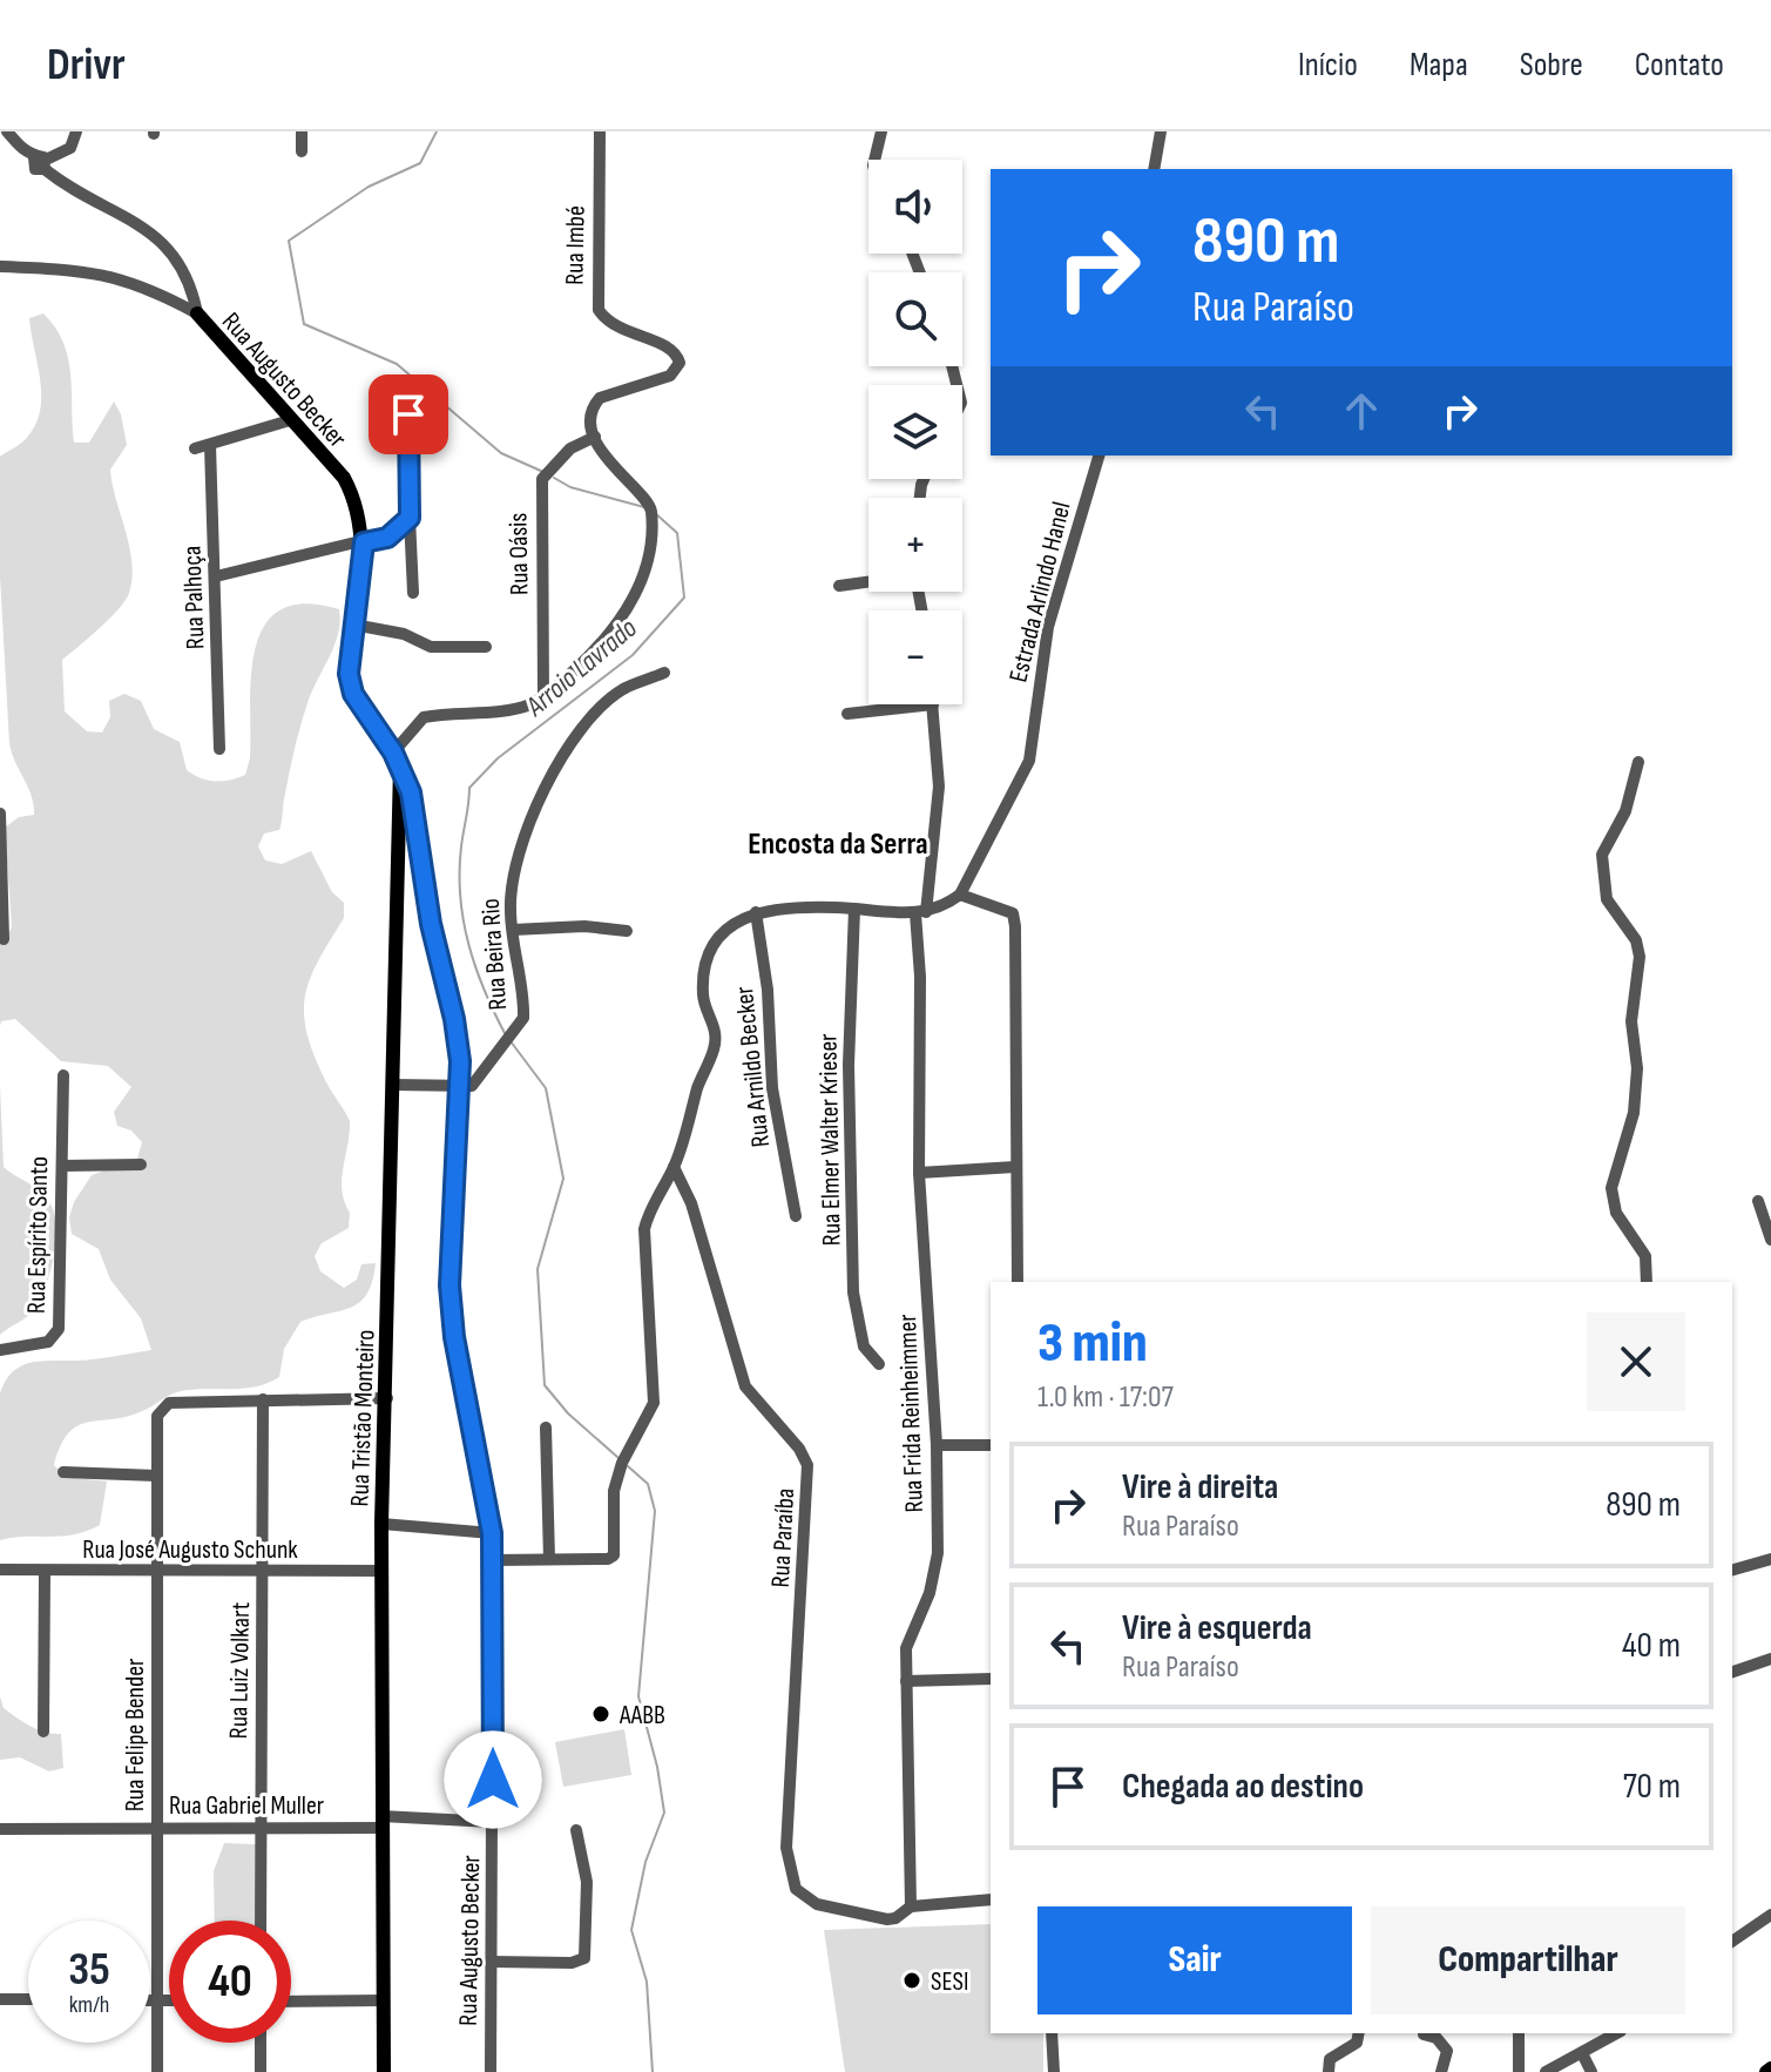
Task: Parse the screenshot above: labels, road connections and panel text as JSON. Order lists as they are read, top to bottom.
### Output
{
  "streets": {
    "main road": ["Rua Augusto Becker", "Rua Tristão Monteiro"],
    "street": [
      "Rua Imbé",
      "Rua Oásis",
      "Estrada Arlindo Hanel",
      "Rua Palhoça",
      "Rua Beira Rio",
      "Rua Arnildo Becker",
      "Rua Elmer Walter Krieser",
      "Rua Espírito Santo",
      "Rua Frida Reinheimmer",
      "Rua Paraíba",
      "Rua José Augusto Schunk",
      "Rua Luiz Volkart",
      "Rua Felipe Bender",
      "Rua Gabriel Muller"
    ]
  },
  "crossings": [
    ["Rua Imbé", "Rua Oásis"],
    ["Rua Augusto Becker", "Rua Beira Rio"],
    ["Rua Augusto Becker", "Rua Tristão Monteiro"],
    ["Rua Augusto Becker", "Rua Gabriel Muller"],
    ["Rua Frida Reinheimmer", "Rua Paraíba"],
    ["Rua Tristão Monteiro", "Rua José Augusto Schunk"],
    ["Rua Tristão Monteiro", "Rua Gabriel Muller"],
    ["Rua José Augusto Schunk", "Rua Luiz Volkart"],
    ["Rua José Augusto Schunk", "Rua Felipe Bender"],
    ["Rua Luiz Volkart", "Rua Felipe Bender"],
    ["Rua Luiz Volkart", "Rua Gabriel Muller"],
    ["Rua Felipe Bender", "Rua Gabriel Muller"]
  ],
  "districts": ["Encosta da Serra"],
  "water": ["Arroio Lavrado"],
  "places": ["AABB", "SESI"],
  "page": {
    "header": "Drivr",
    "nav": [
      "Início",
      "Mapa",
      "Sobre",
      "Contato"
    ],
    "map_buttons": ["+", "−"],
    "turn": ["890 m", "Rua Paraíso"],
    "heading": ["3 min", "1.0 km · 17:07"],
    "list": [
      {
        "name": "Vire à direita",
        "note": "Rua Paraíso",
        "value": "890 m"
      },
      {
        "name": "Vire à esquerda",
        "note": "Rua Paraíso",
        "value": "40 m"
      },
      {
        "name": "Chegada ao destino",
        "value": "70 m"
      }
    ],
    "buttons": ["Sair", "Compartilhar"],
    "speed": "35 km/h",
    "limit": "40"
  }
}
